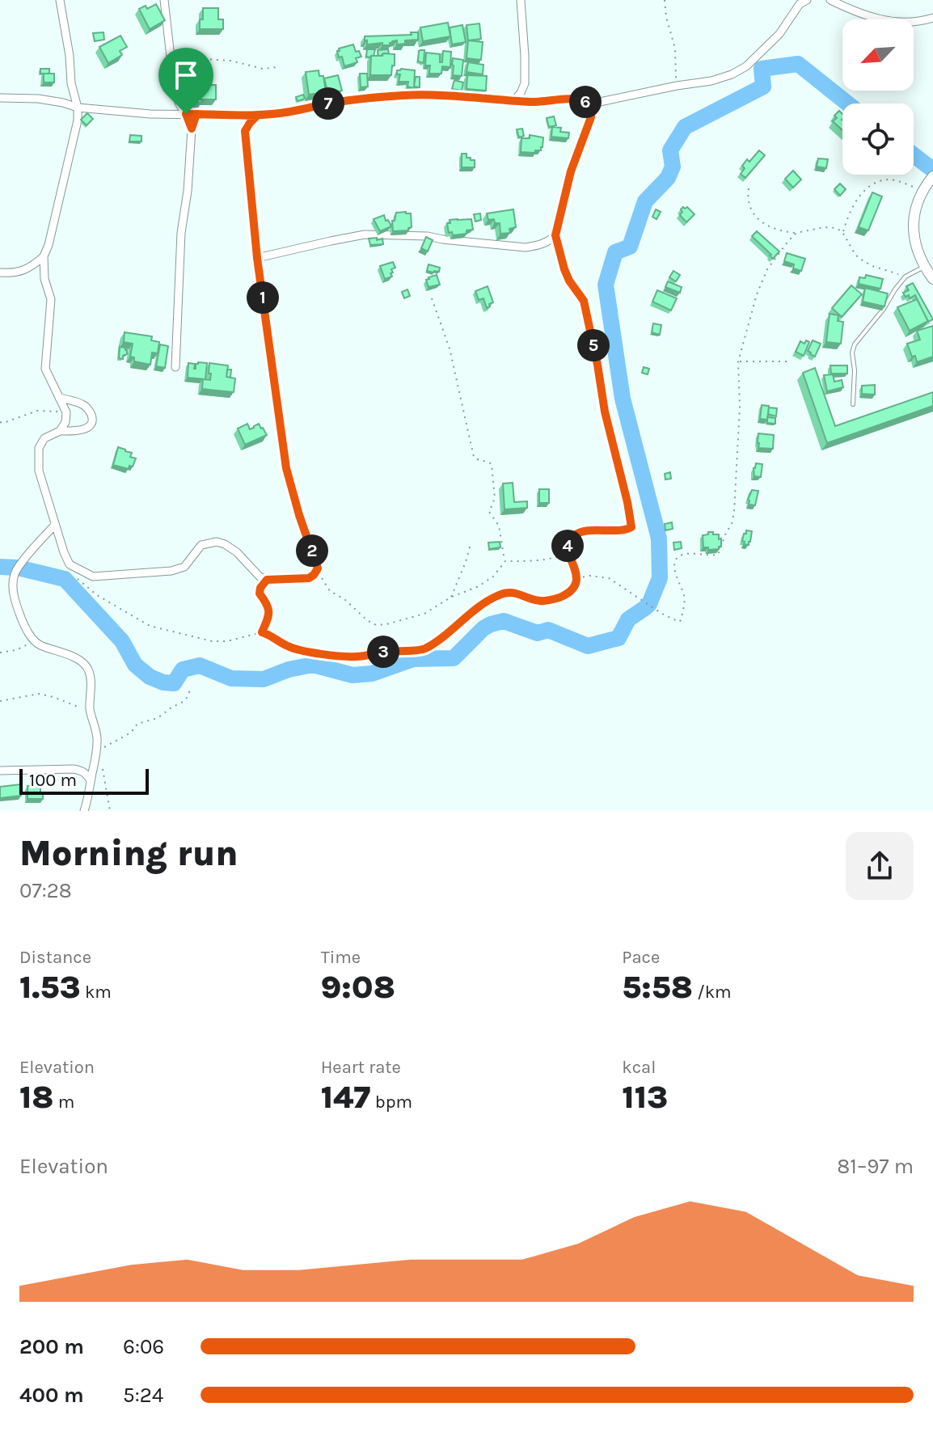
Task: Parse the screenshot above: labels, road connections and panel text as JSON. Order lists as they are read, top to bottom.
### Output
{
  "scale_bar": "100 m",
  "north": "bottom left",
  "page": {
    "pins": [
      "6",
      "7",
      "1",
      "5",
      "4",
      "2",
      "3"
    ],
    "scale": "100 m",
    "heading": ["Morning run", "07:28"],
    "stats": [
      ["Distance", "1.53 km"],
      ["Time", "9:08"],
      ["Pace", "5:58 /km"],
      ["Elevation", "18 m"],
      ["Heart rate", "147 bpm"],
      ["kcal", "113"]
    ],
    "chart": ["Elevation", "81–97 m"],
    "list": [
      {
        "name": "200 m",
        "note": "6:06"
      },
      {
        "name": "400 m",
        "note": "5:24"
      }
    ]
  }
}
